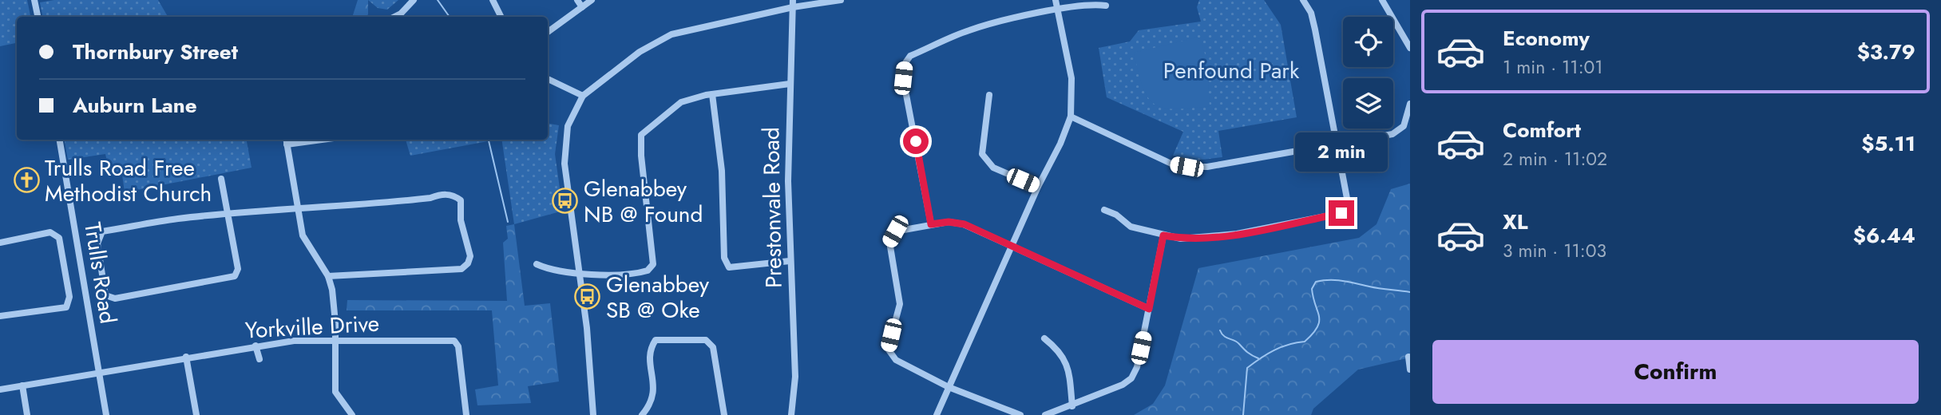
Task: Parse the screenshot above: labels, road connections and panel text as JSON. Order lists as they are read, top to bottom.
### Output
{
  "streets": {
    "street": ["Prestonvale Road", "Trulls Road", "Yorkville Drive"]
  },
  "crossings": [
    ["Trulls Road", "Yorkville Drive"]
  ],
  "parks": ["Penfound Park"],
  "places": {
    "church": ["Trulls Road Free Methodist Church"],
    "bus stop": ["Glenabbey NB @ Found", "Glenabbey SB @ Oke"]
  },
  "page": {
    "list": [
      {
        "name": "Economy",
        "note": "1 min · 11:01",
        "value": "$3.79"
      },
      {
        "name": "Comfort",
        "note": "2 min · 11:02",
        "value": "$5.11"
      },
      {
        "name": "XL",
        "note": "3 min · 11:03",
        "value": "$6.44"
      }
    ],
    "banner": ["Thornbury Street", "Auburn Lane"],
    "bubble": "2 min",
    "buttons": "Confirm"
  }
}
